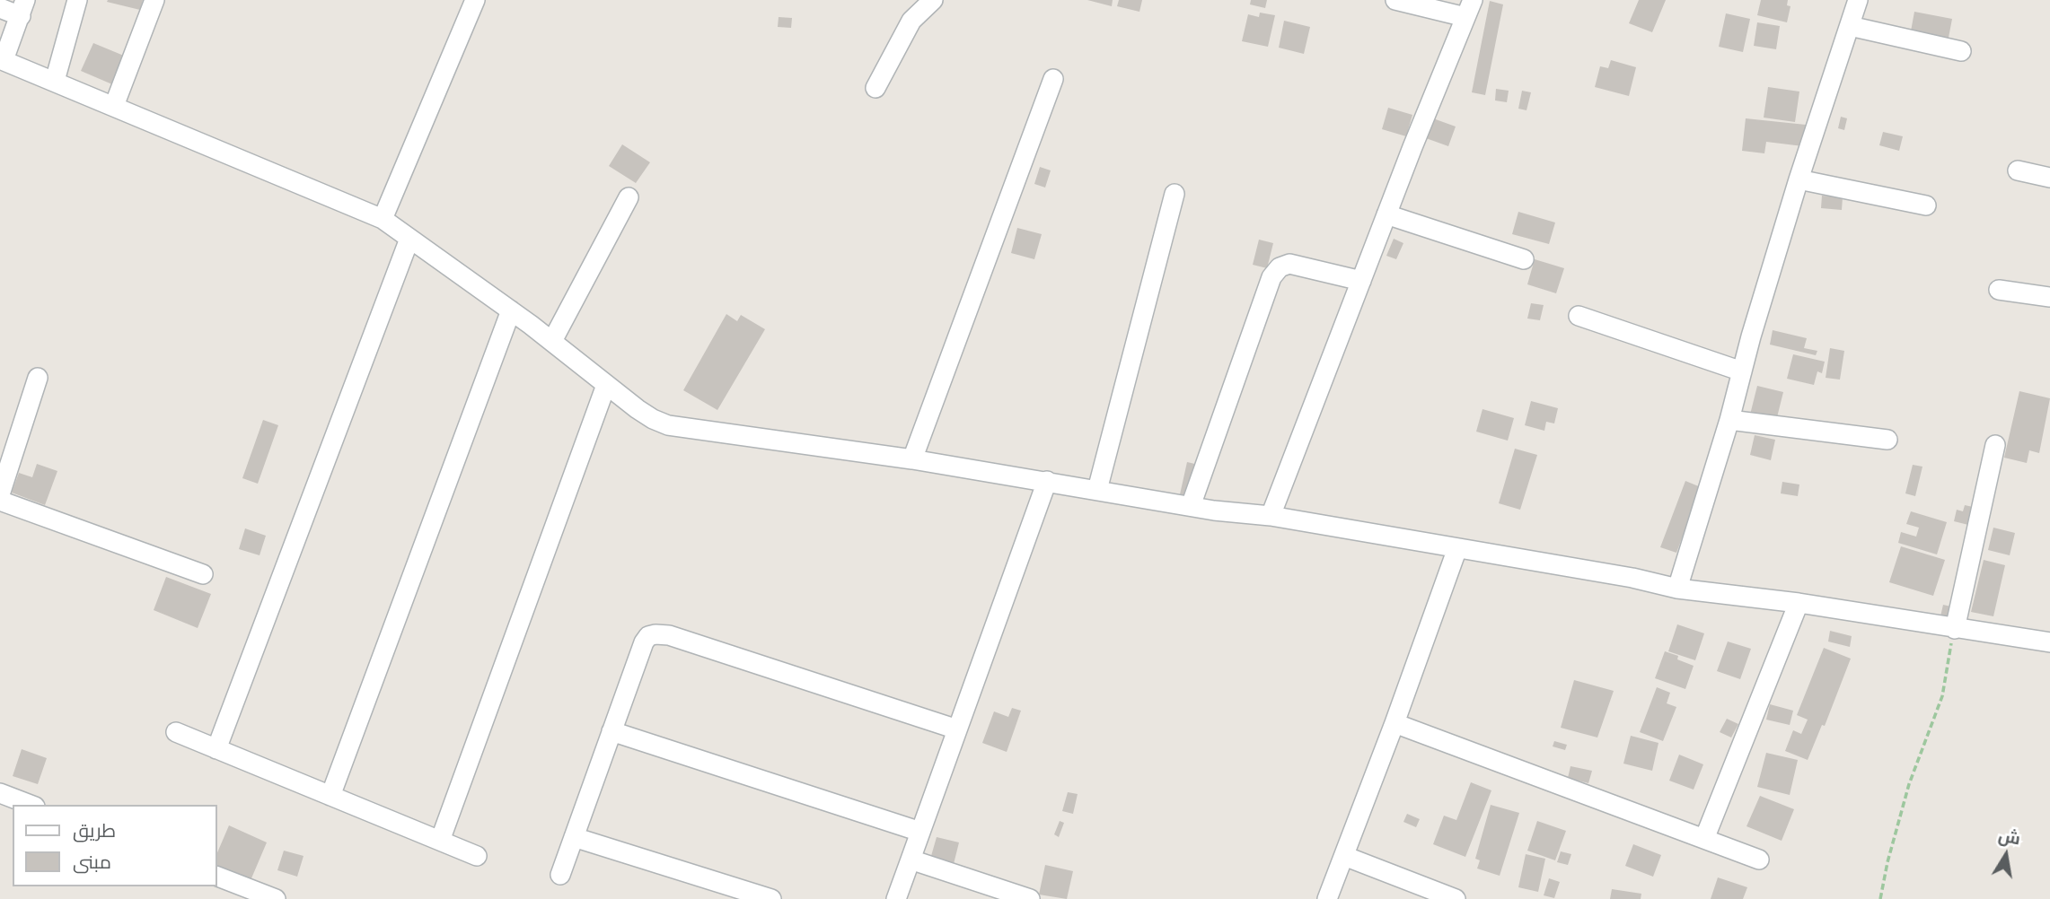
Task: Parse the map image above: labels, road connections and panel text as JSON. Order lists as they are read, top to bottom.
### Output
{
  "legend": ["طريق", "مبنى"],
  "north": "top"
}
